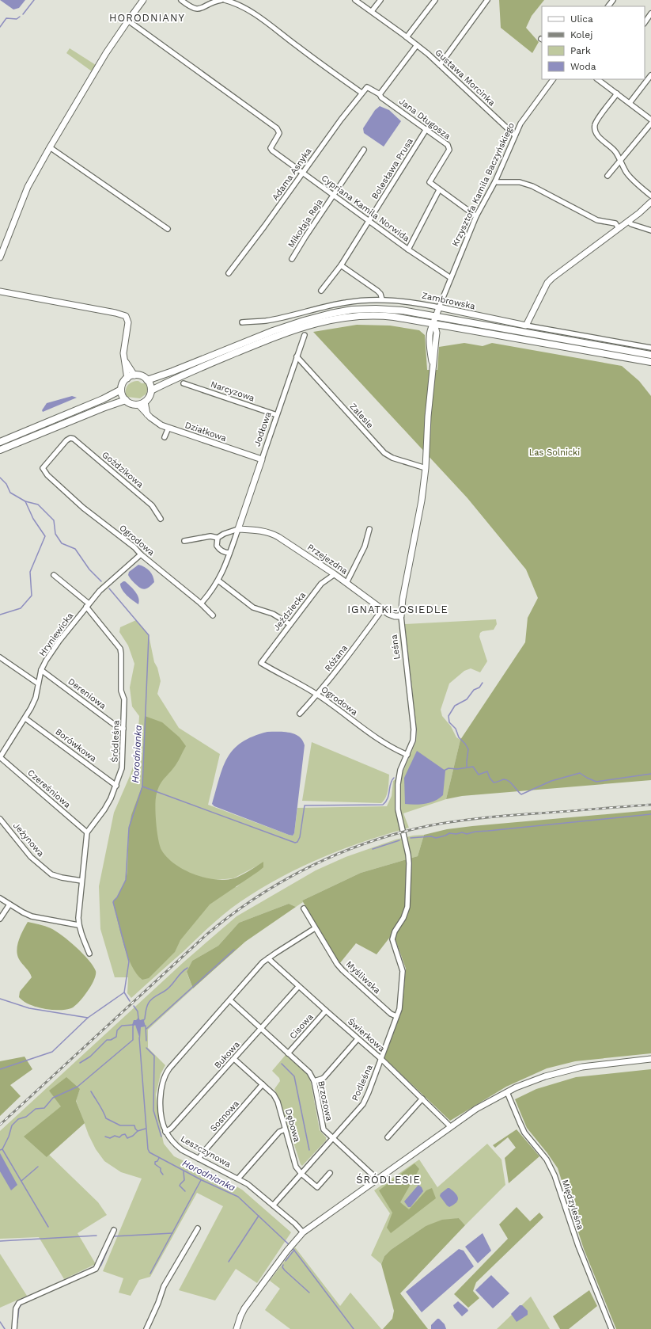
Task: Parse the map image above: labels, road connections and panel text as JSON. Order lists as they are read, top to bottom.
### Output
{
  "streets": {
    "main road": ["Zambrowska"],
    "street": [
      "Gustawa Morcinka",
      "Jana Długosza",
      "Bolesława Prusa",
      "Adama Asnyka",
      "Krzysztofa Kamila Baczyńskiego",
      "Cypriana Kamila Norwida",
      "Mikołaja Reja",
      "Narcyzowa",
      "Zalesie",
      "Jodłowa",
      "Działkowa",
      "Goździkowa",
      "Ogrodowa",
      "Przejezdna",
      "Jeździecka",
      "Hryniewicka",
      "Leśna",
      "Różana",
      "Dereniowa",
      "Śródleśna",
      "Borówkowa",
      "Czereśniowa",
      "Jeżynowa",
      "Myśliwska",
      "Cisowa",
      "Świerkowa",
      "Bukowa",
      "Podleśna",
      "Brzozowa",
      "Sosnowa",
      "Dębowa",
      "Leszczynowa",
      "Międzyleśna"
    ]
  },
  "crossings": [
    ["Gustawa Morcinka", "Krzysztofa Kamila Baczyńskiego"],
    ["Jana Długosza", "Bolesława Prusa"],
    ["Jana Długosza", "Adama Asnyka"],
    ["Jana Długosza", "Krzysztofa Kamila Baczyńskiego"],
    ["Bolesława Prusa", "Cypriana Kamila Norwida"],
    ["Adama Asnyka", "Cypriana Kamila Norwida"],
    ["Krzysztofa Kamila Baczyńskiego", "Cypriana Kamila Norwida"],
    ["Krzysztofa Kamila Baczyńskiego", "Zambrowska"],
    ["Krzysztofa Kamila Baczyńskiego", "Leśna"],
    ["Cypriana Kamila Norwida", "Mikołaja Reja"],
    ["Narcyzowa", "Jodłowa"],
    ["Zalesie", "Jodłowa"],
    ["Zalesie", "Leśna"],
    ["Jodłowa", "Działkowa"],
    ["Jodłowa", "Przejezdna"],
    ["Goździkowa", "Ogrodowa"],
    ["Ogrodowa", "Jeździecka"],
    ["Ogrodowa", "Hryniewicka"],
    ["Ogrodowa", "Leśna"],
    ["Ogrodowa", "Różana"],
    ["Przejezdna", "Jeździecka"],
    ["Przejezdna", "Leśna"],
    ["Przejezdna", "Różana"],
    ["Hryniewicka", "Dereniowa"],
    ["Hryniewicka", "Śródleśna"],
    ["Hryniewicka", "Borówkowa"],
    ["Hryniewicka", "Czereśniowa"],
    ["Leśna", "Podleśna"],
    ["Dereniowa", "Śródleśna"],
    ["Śródleśna", "Borówkowa"],
    ["Śródleśna", "Czereśniowa"],
    ["Myśliwska", "Podleśna"],
    ["Cisowa", "Świerkowa"],
    ["Cisowa", "Brzozowa"],
    ["Świerkowa", "Bukowa"],
    ["Świerkowa", "Podleśna"],
    ["Świerkowa", "Leszczynowa"],
    ["Bukowa", "Brzozowa"],
    ["Bukowa", "Dębowa"],
    ["Bukowa", "Leszczynowa"],
    ["Podleśna", "Brzozowa"],
    ["Podleśna", "Dębowa"],
    ["Podleśna", "Leszczynowa"],
    ["Brzozowa", "Leszczynowa"],
    ["Sosnowa", "Dębowa"],
    ["Sosnowa", "Leszczynowa"]
  ],
  "districts": ["HORODNIANY", "IGNATKI-OSIEDLE", "ŚRÓDLESIE"],
  "water": ["Horodnianka"],
  "parks": ["Las Solnicki"],
  "legend": [
    "Ulica",
    "Kolej",
    "Park",
    "Woda"
  ]
}
